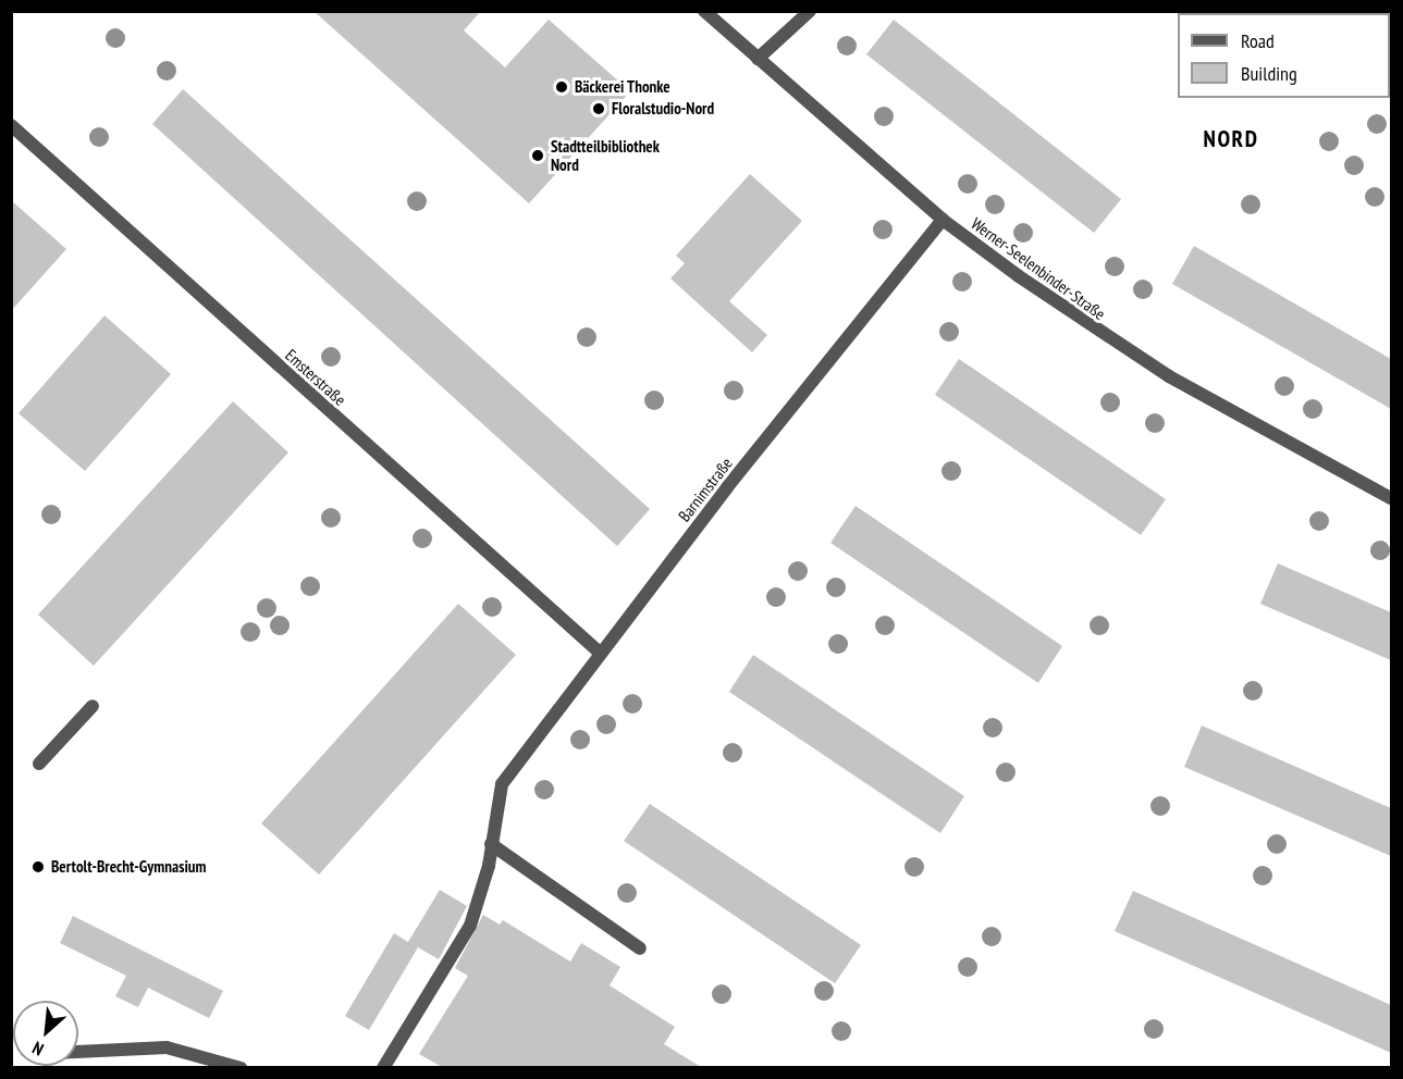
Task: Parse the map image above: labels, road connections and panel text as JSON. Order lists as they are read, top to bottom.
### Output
{
  "streets": {
    "street": ["Werner-Seelenbinder-Straße", "Emsterstraße", "Barnimstraße"]
  },
  "crossings": [
    ["Werner-Seelenbinder-Straße", "Barnimstraße"],
    ["Emsterstraße", "Barnimstraße"]
  ],
  "districts": ["NORD"],
  "places": [
    "Bäckerei Thonke",
    "Floralstudio-Nord",
    "Stadtteilbibliothek Nord",
    "Bertolt-Brecht-Gymnasium"
  ],
  "legend": ["Road", "Building"],
  "north": "bottom left"
}
